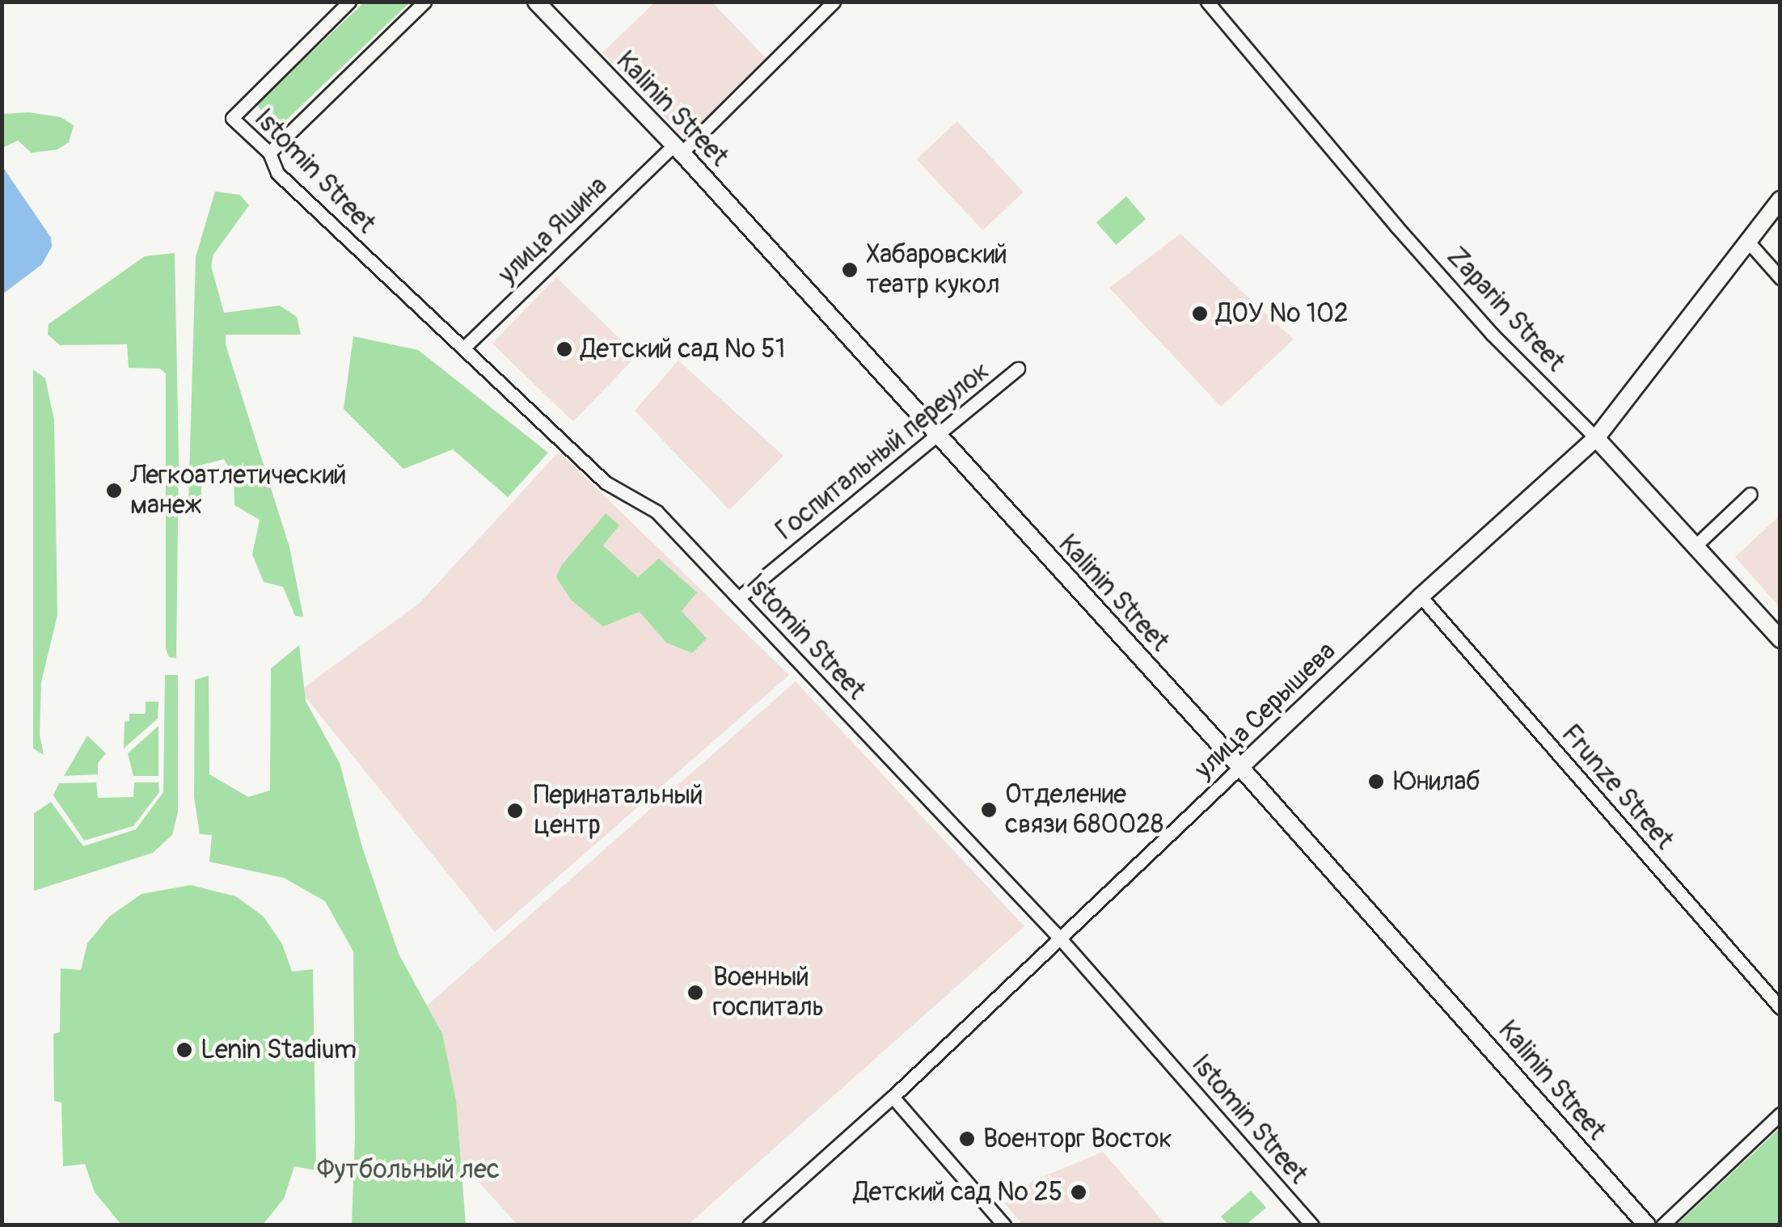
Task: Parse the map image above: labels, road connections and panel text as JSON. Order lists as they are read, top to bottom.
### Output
{
  "streets": {
    "main road": ["Kalinin Street", "Zaparin Street", "улица Серышева"],
    "street": [
      "Istomin Street",
      "улица Яшина",
      "Госпитальный переулок",
      "Frunze Street"
    ]
  },
  "crossings": [
    ["Kalinin Street", "улица Яшина"],
    ["Kalinin Street", "Госпитальный переулок"],
    ["Kalinin Street", "улица Серышева"],
    ["Istomin Street", "улица Яшина"],
    ["Istomin Street", "Госпитальный переулок"],
    ["Istomin Street", "улица Серышева"],
    ["Zaparin Street", "улица Серышева"],
    ["улица Серышева", "Frunze Street"]
  ],
  "parks": ["Футбольный лес"],
  "places": [
    "Хабаровский театр кукол",
    "ДОУ № 102",
    "Детский сад № 51",
    "Легкоатлетический манеж",
    "Юнилаб",
    "Отделение связи 680028",
    "Перинатальный центр",
    "Военный госпиталь",
    "Lenin Stadium",
    "Военторг Восток",
    "Детский сад № 25"
  ]
}
